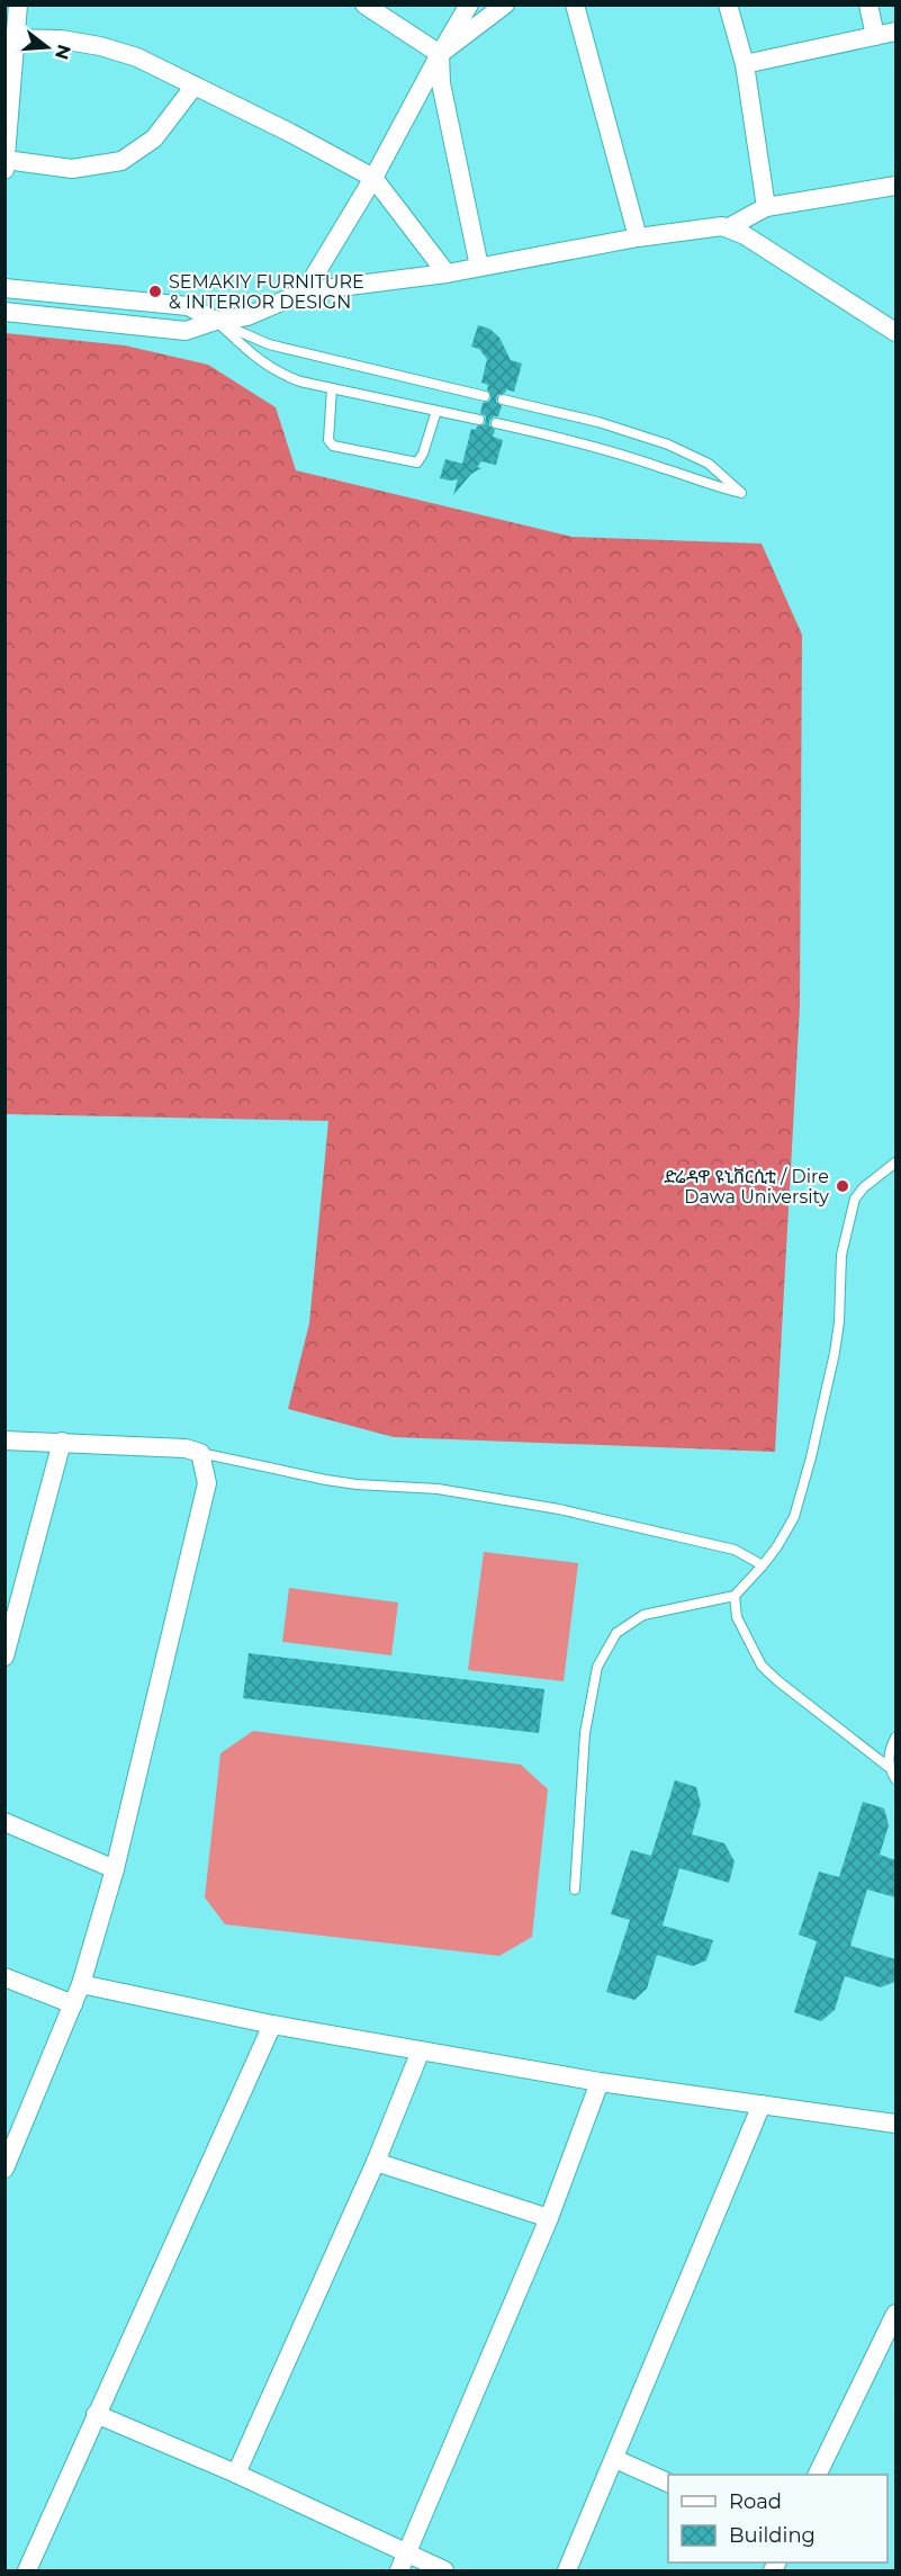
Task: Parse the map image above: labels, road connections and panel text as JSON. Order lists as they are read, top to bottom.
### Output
{
  "places": ["SEMAKIY FURNITURE & INTERIOR DESIGN", "ድሬዳዋ ዩኒቨርሲቲ / Dire Dawa University"],
  "legend": ["Road", "Building"],
  "north": "right"
}
